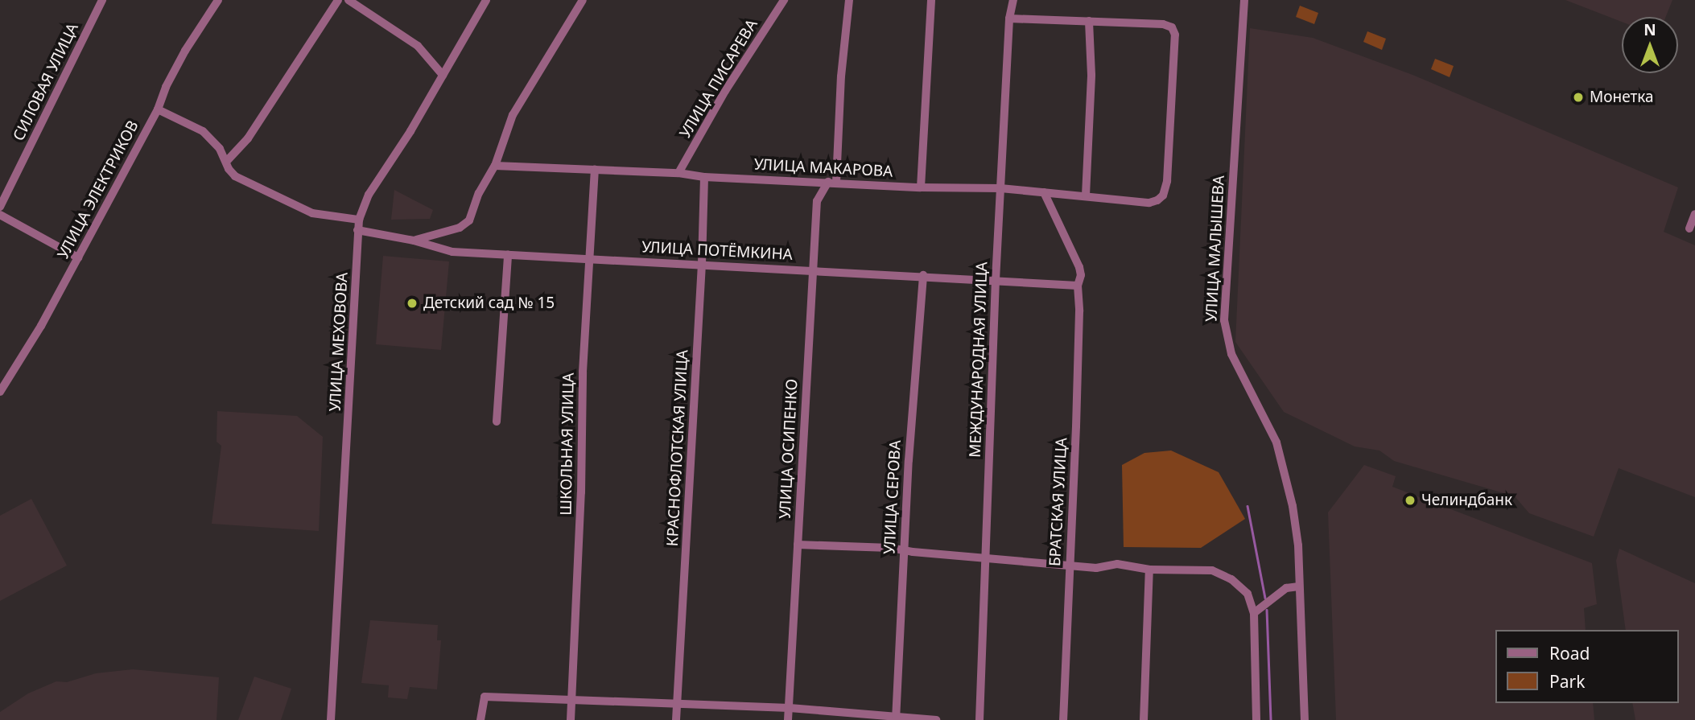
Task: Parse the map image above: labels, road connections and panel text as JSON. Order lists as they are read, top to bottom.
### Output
{
  "streets": {
    "street": [
      "УЛИЦА ПИСАРЕВА",
      "СИЛОВАЯ УЛИЦА",
      "УЛИЦА МАКАРОВА",
      "УЛИЦА ЭЛЕКТРИКОВ",
      "УЛИЦА МАЛЫШЕВА",
      "УЛИЦА ПОТЁМКИНА",
      "УЛИЦА МЕХОВОВА",
      "МЕЖДУНАРОДНАЯ УЛИЦА",
      "ШКОЛЬНАЯ УЛИЦА",
      "КРАСНОФЛОТСКАЯ УЛИЦА",
      "УЛИЦА ОСИПЕНКО",
      "УЛИЦА СЕРОВА",
      "БРАТСКАЯ УЛИЦА"
    ]
  },
  "crossings": [
    ["УЛИЦА ПИСАРЕВА", "УЛИЦА МАКАРОВА"],
    ["УЛИЦА МАКАРОВА", "МЕЖДУНАРОДНАЯ УЛИЦА"],
    ["УЛИЦА МАКАРОВА", "ШКОЛЬНАЯ УЛИЦА"],
    ["УЛИЦА МАКАРОВА", "КРАСНОФЛОТСКАЯ УЛИЦА"],
    ["УЛИЦА МАКАРОВА", "УЛИЦА ОСИПЕНКО"],
    ["УЛИЦА МАКАРОВА", "БРАТСКАЯ УЛИЦА"],
    ["УЛИЦА ПОТЁМКИНА", "УЛИЦА МЕХОВОВА"],
    ["УЛИЦА ПОТЁМКИНА", "МЕЖДУНАРОДНАЯ УЛИЦА"],
    ["УЛИЦА ПОТЁМКИНА", "ШКОЛЬНАЯ УЛИЦА"],
    ["УЛИЦА ПОТЁМКИНА", "КРАСНОФЛОТСКАЯ УЛИЦА"],
    ["УЛИЦА ПОТЁМКИНА", "УЛИЦА ОСИПЕНКО"],
    ["УЛИЦА ПОТЁМКИНА", "УЛИЦА СЕРОВА"],
    ["УЛИЦА ПОТЁМКИНА", "БРАТСКАЯ УЛИЦА"]
  ],
  "places": ["Монетка", "Детский сад № 15", "Челиндбанк"],
  "legend": ["Road", "Park"],
  "north": "top"
}
